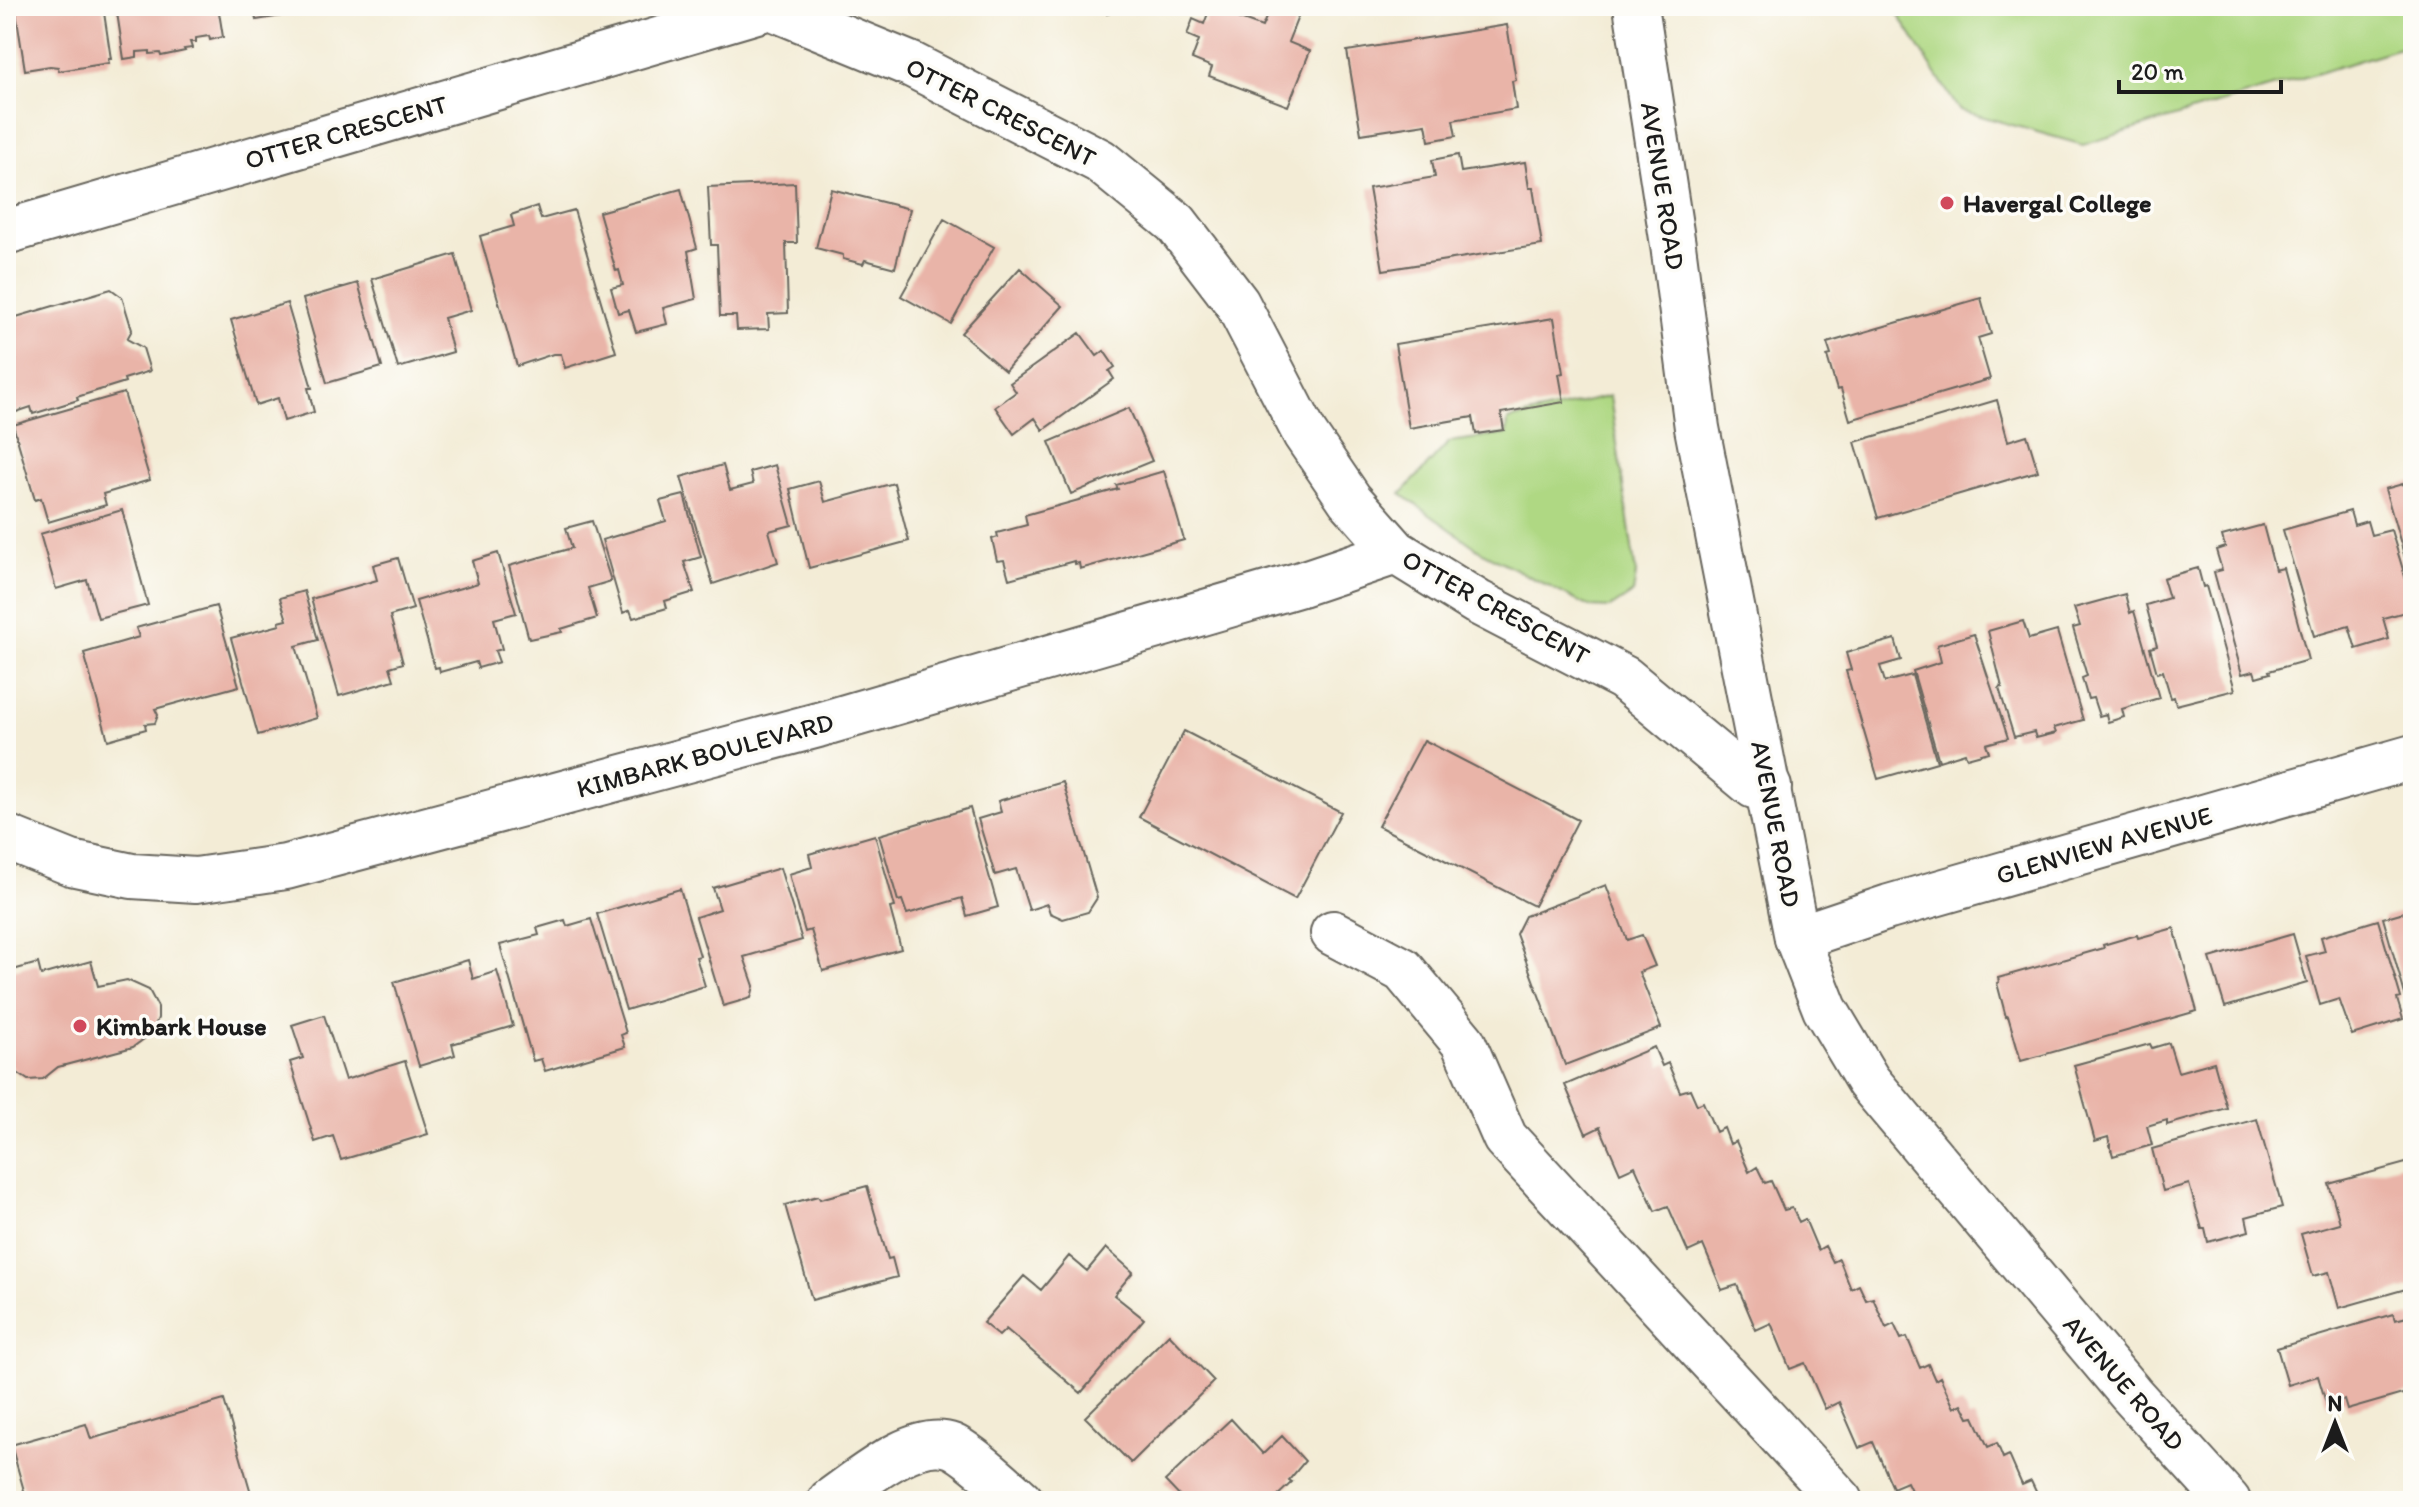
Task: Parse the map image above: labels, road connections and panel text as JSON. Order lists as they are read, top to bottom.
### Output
{
  "streets": {
    "street": [
      "OTTER CRESCENT",
      "AVENUE ROAD",
      "KIMBARK BOULEVARD",
      "GLENVIEW AVENUE"
    ]
  },
  "crossings": [
    ["OTTER CRESCENT", "AVENUE ROAD"],
    ["OTTER CRESCENT", "KIMBARK BOULEVARD"],
    ["AVENUE ROAD", "GLENVIEW AVENUE"]
  ],
  "places": ["Havergal College", "Kimbark House"],
  "scale_bar": "20 m",
  "north": "top"
}
